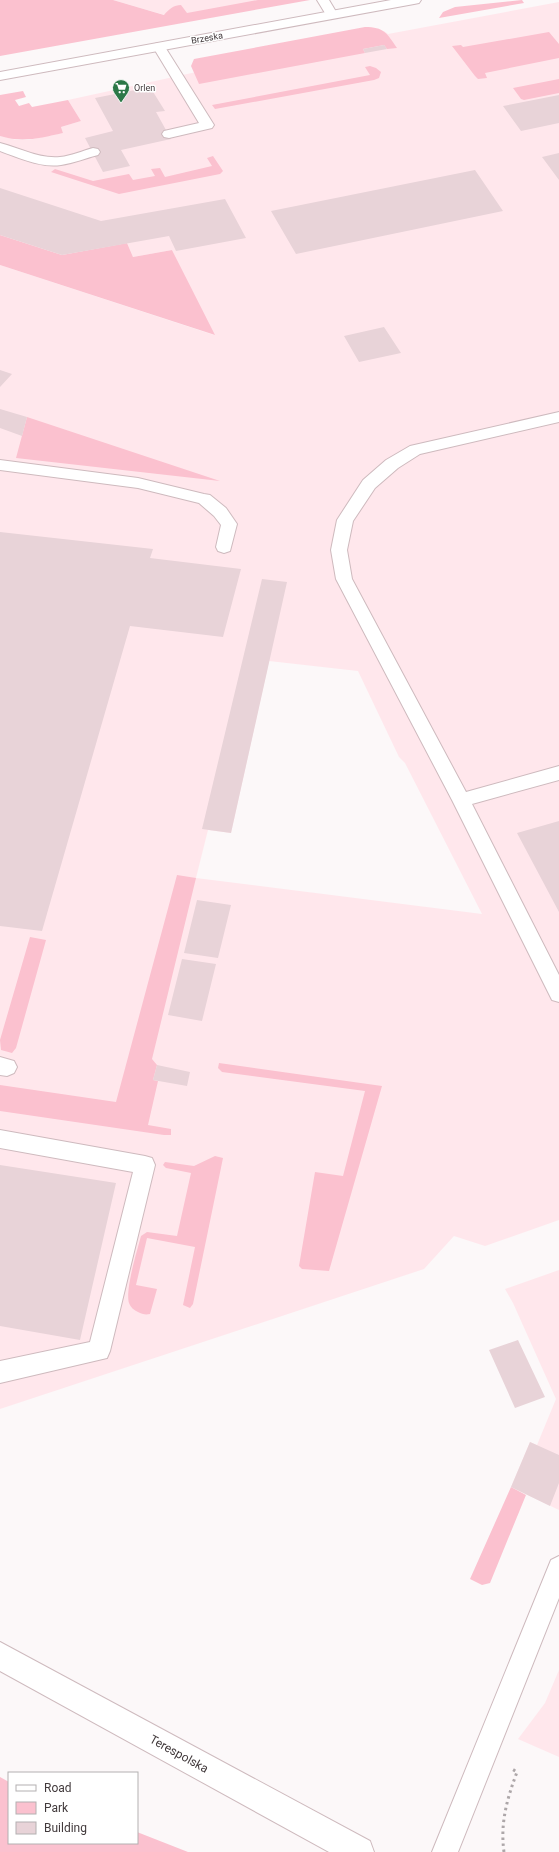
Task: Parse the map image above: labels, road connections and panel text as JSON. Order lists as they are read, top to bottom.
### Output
{
  "streets": {
    "main road": ["Brzeska", "Terespolska"]
  },
  "places": {
    "supermarket": ["Orlen"]
  },
  "legend": ["Road", "Park", "Building"]
}
